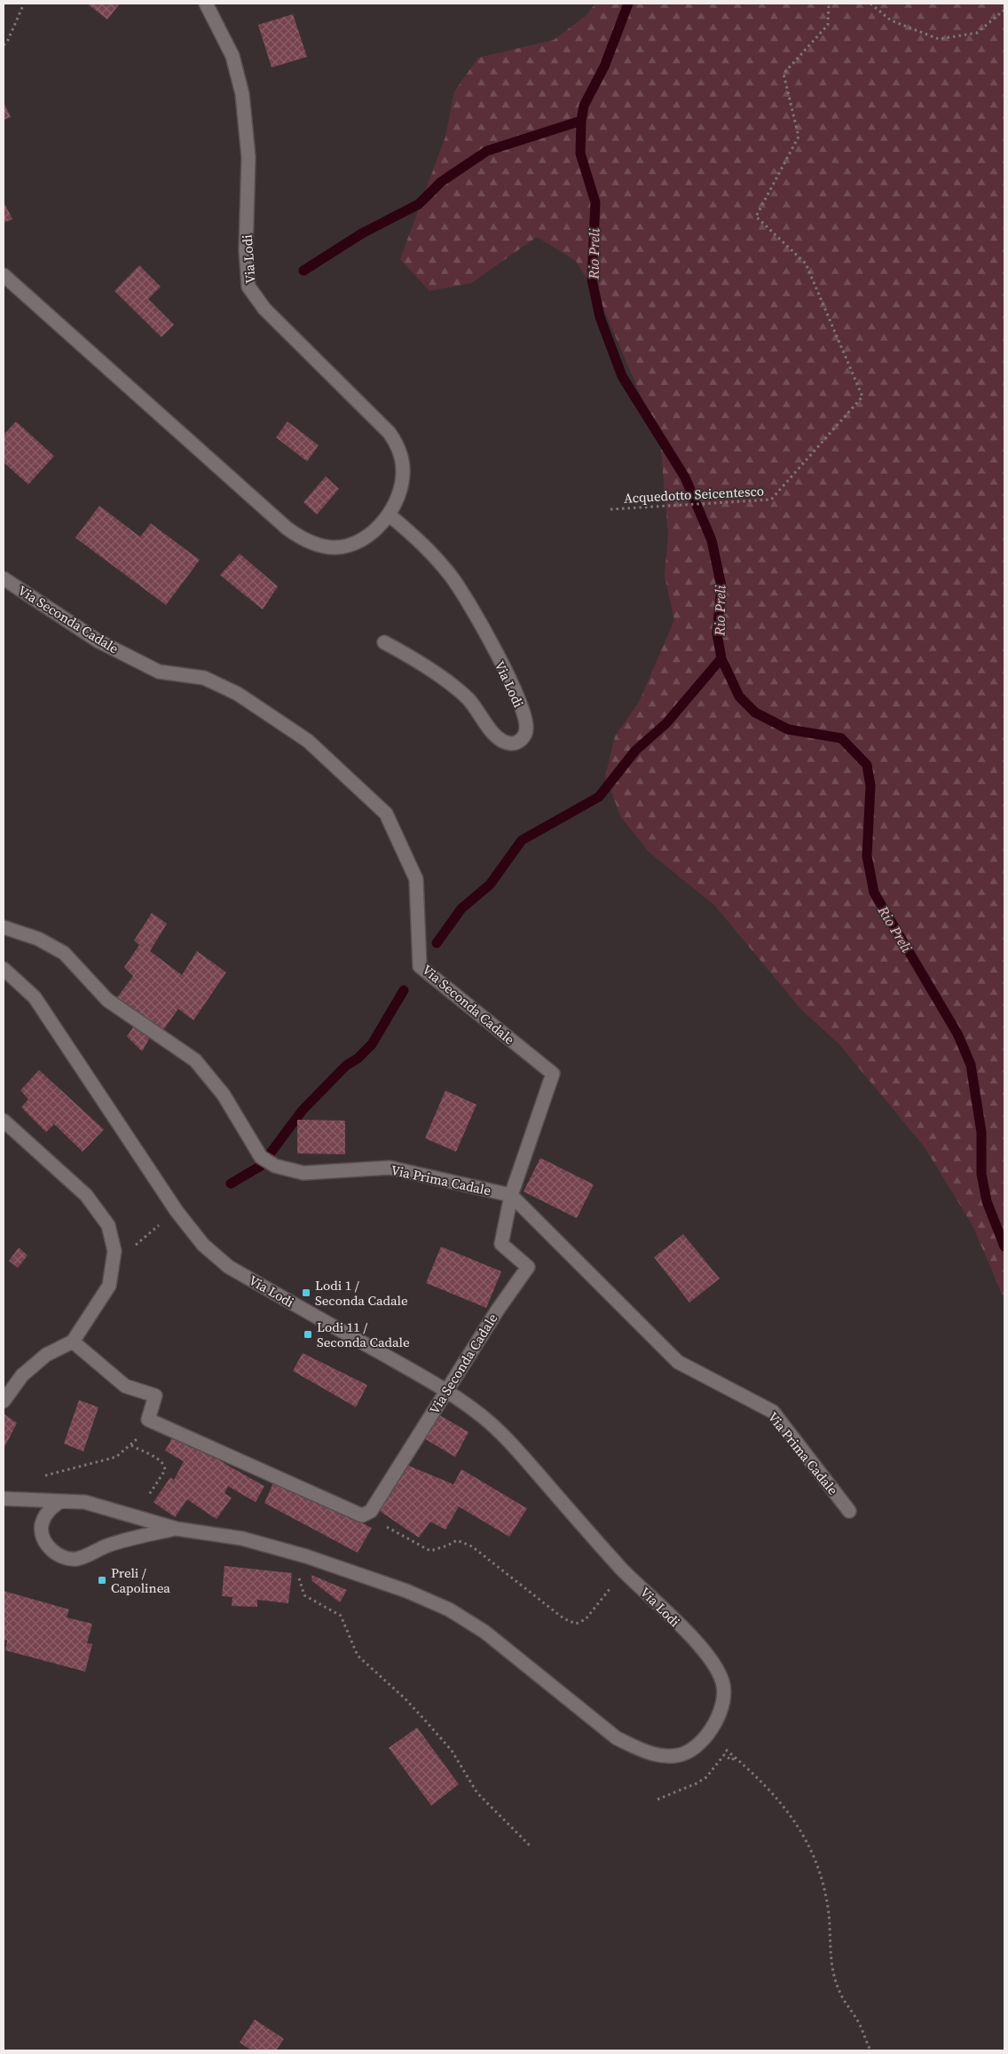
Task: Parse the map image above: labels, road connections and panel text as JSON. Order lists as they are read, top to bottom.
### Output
{
  "streets": {
    "street": ["Via Lodi", "Via Seconda Cadale", "Via Prima Cadale"],
    "path": ["Acquedotto Seicentesco"]
  },
  "crossings": [
    ["Via Lodi", "Via Seconda Cadale"],
    ["Via Seconda Cadale", "Via Prima Cadale"]
  ],
  "water": ["Rio Preli"],
  "places": {
    "transit": ["Lodi 1 / Seconda Cadale", "Lodi 11 / Seconda Cadale", "Preli / Capolinea"]
  }
}
